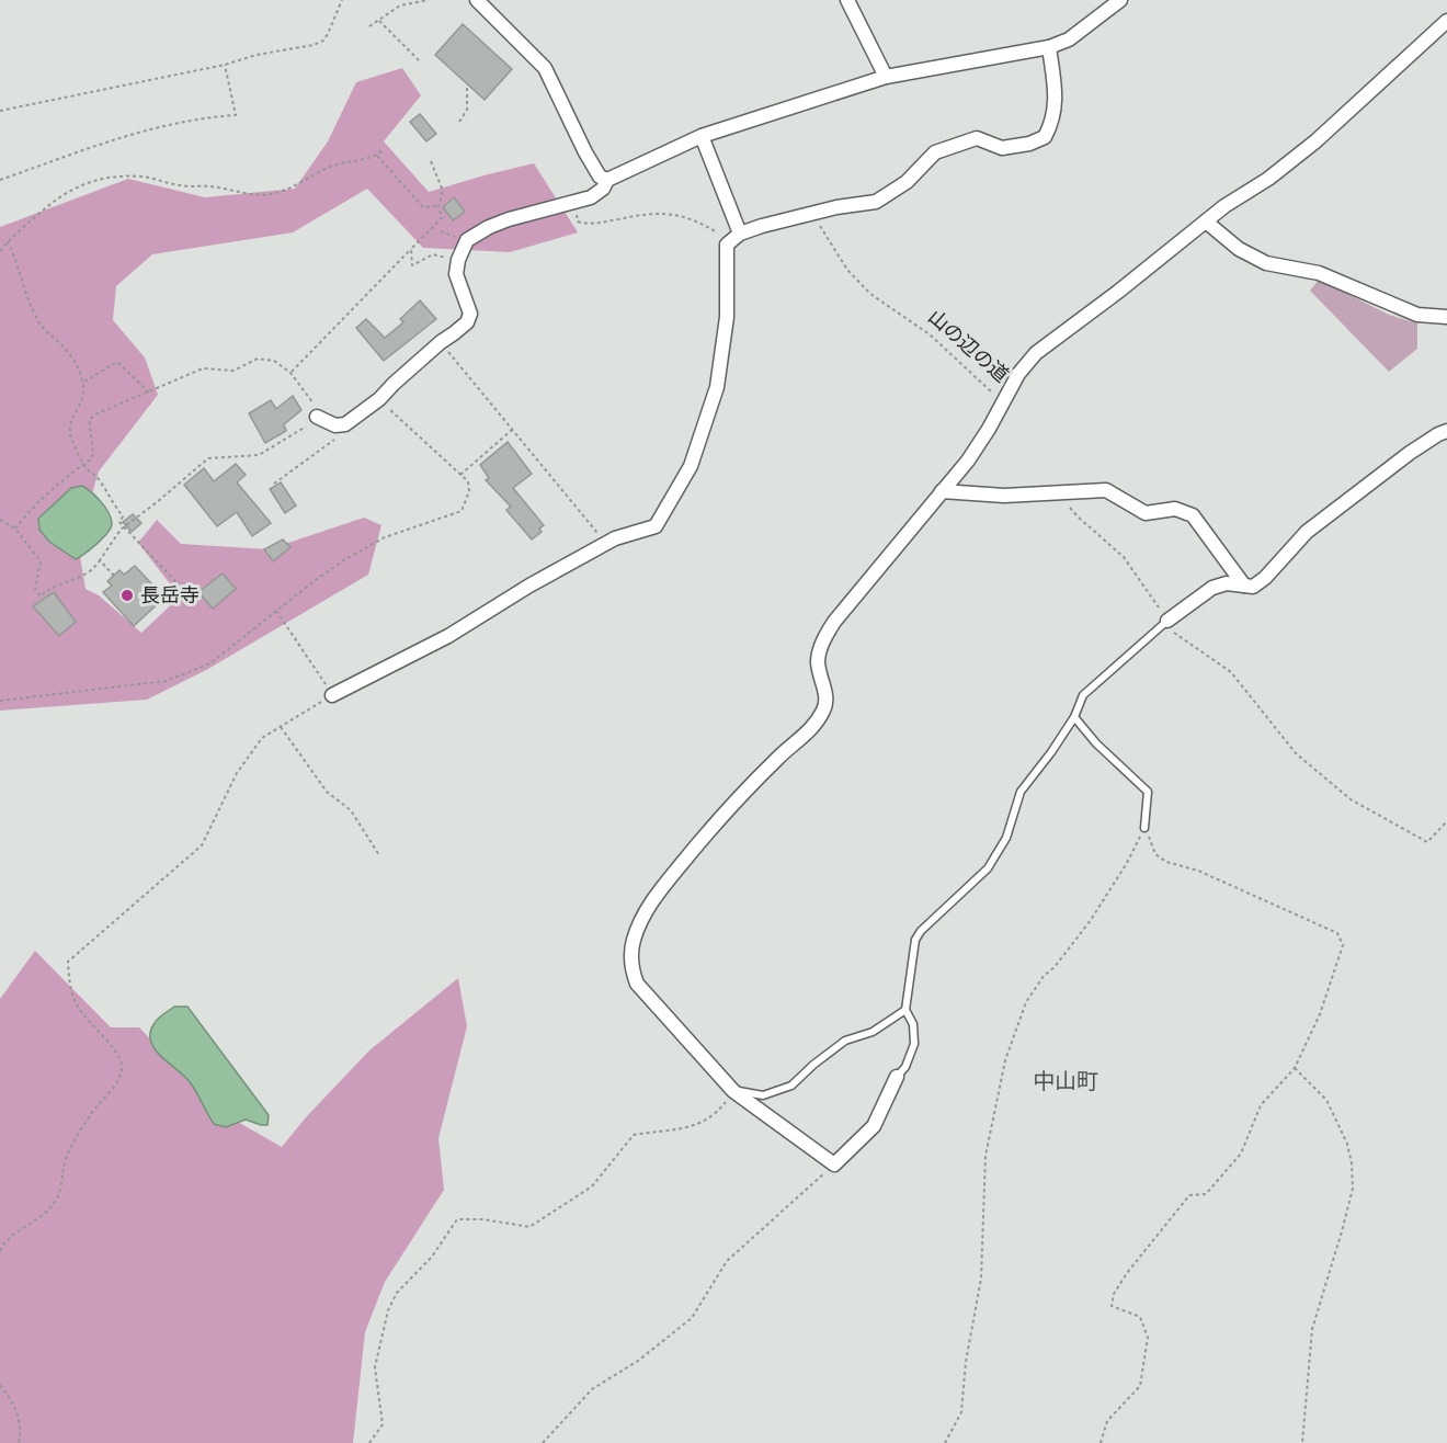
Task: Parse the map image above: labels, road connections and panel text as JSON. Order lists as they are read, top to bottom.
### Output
{
  "streets": {
    "street": ["山の辺の道"]
  },
  "districts": ["中山町"],
  "places": ["長岳寺"]
}
